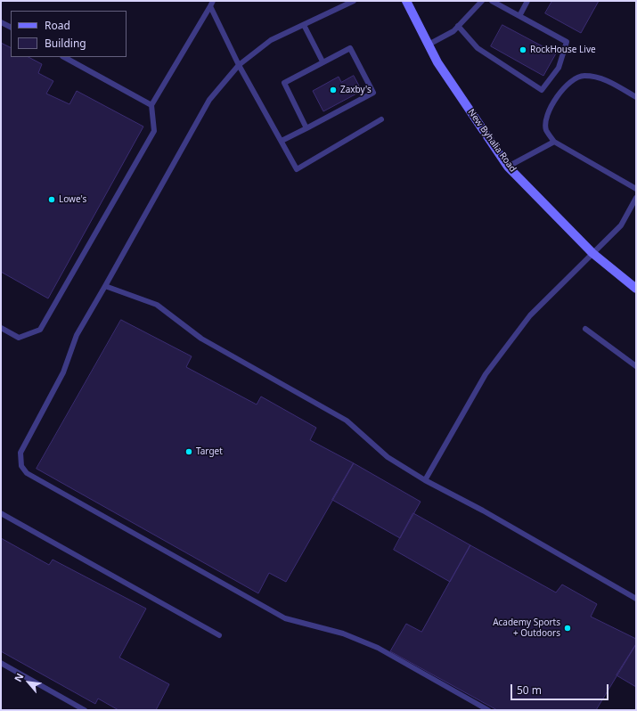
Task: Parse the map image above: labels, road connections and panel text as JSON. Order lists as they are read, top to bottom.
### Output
{
  "streets": {
    "main road": ["New Byhalia Road"]
  },
  "places": [
    "RockHouse Live",
    "Zaxby's",
    "Lowe's",
    "Target",
    "Academy Sports + Outdoors"
  ],
  "legend": ["Road", "Building"],
  "scale_bar": "50 m",
  "north": "top left"
}
